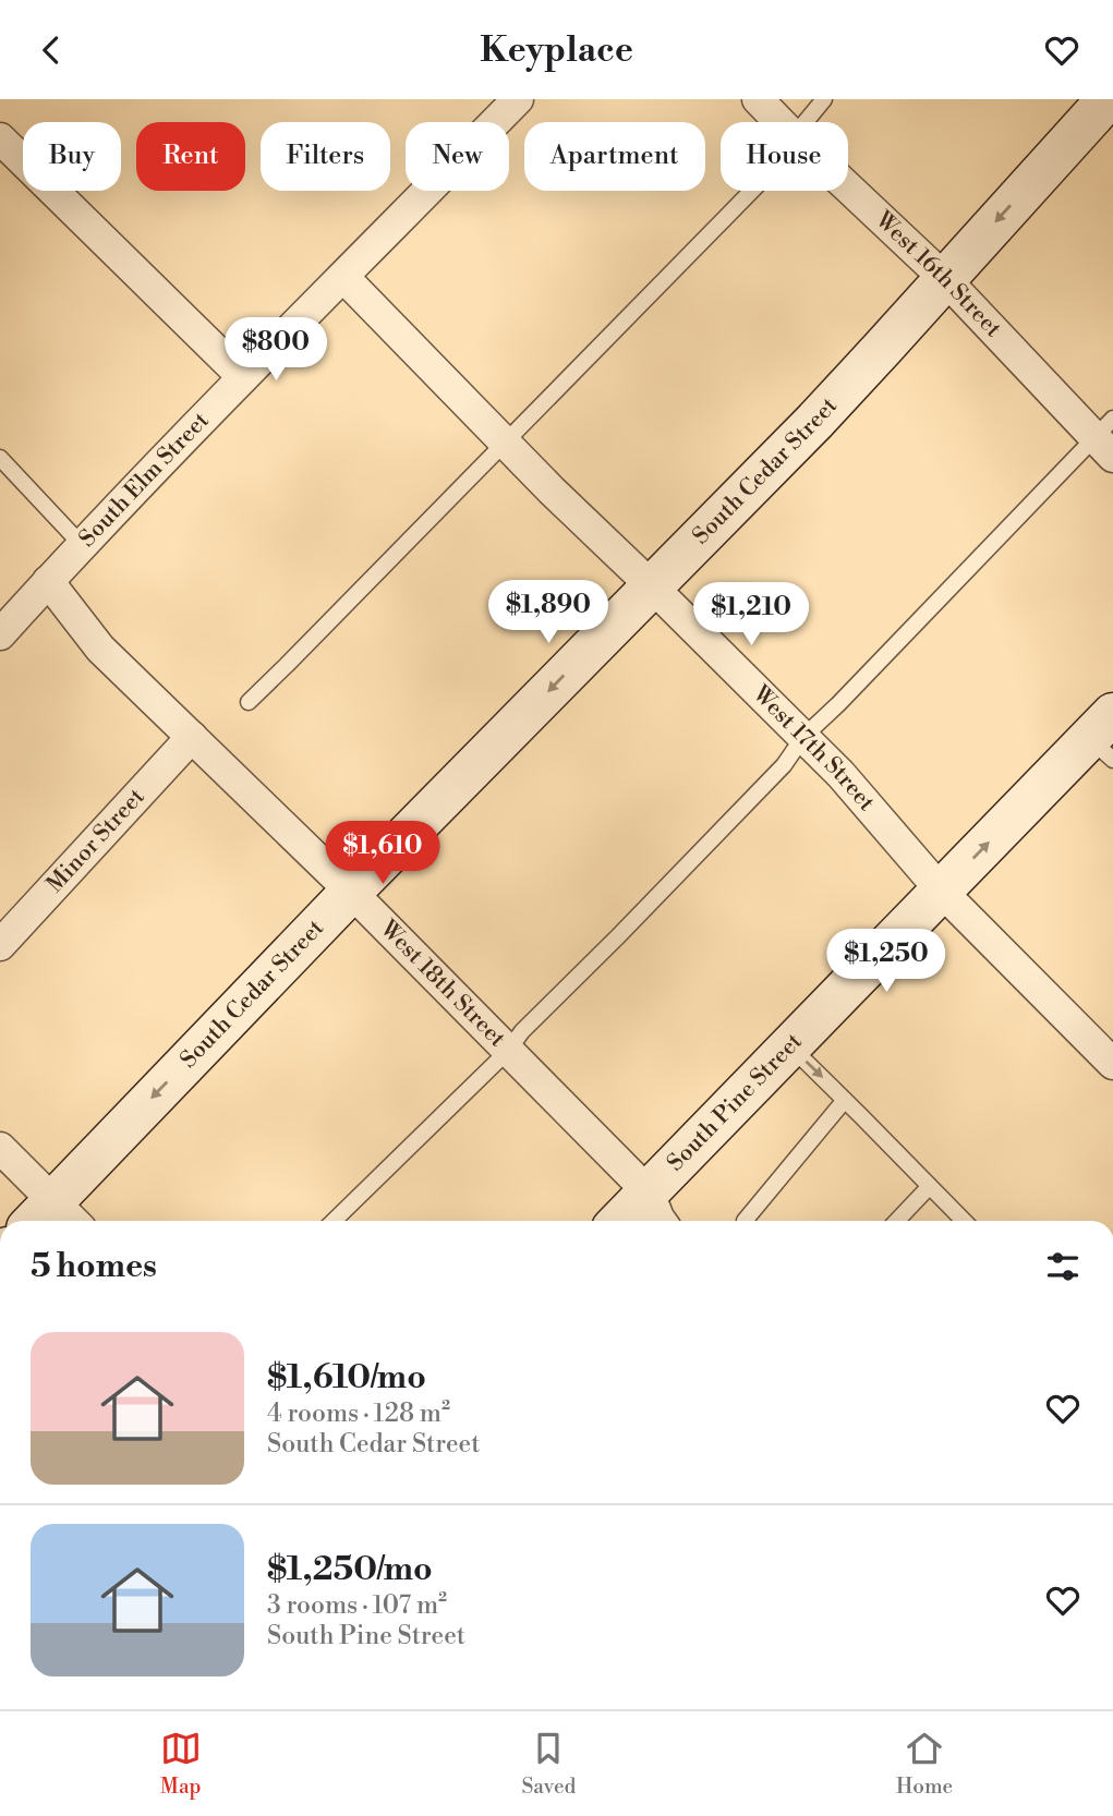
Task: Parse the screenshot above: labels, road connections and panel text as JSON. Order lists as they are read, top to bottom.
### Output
{
  "streets": {
    "main road": ["South Cedar Street", "South Pine Street"],
    "street": [
      "West 16th Street",
      "South Elm Street",
      "West 17th Street",
      "Minor Street",
      "West 18th Street"
    ]
  },
  "crossings": [
    ["West 16th Street", "South Cedar Street"],
    ["South Cedar Street", "West 17th Street"],
    ["South Cedar Street", "West 18th Street"],
    ["South Elm Street", "West 17th Street"],
    ["South Elm Street", "West 18th Street"],
    ["West 17th Street", "South Pine Street"],
    ["Minor Street", "West 18th Street"],
    ["West 18th Street", "South Pine Street"]
  ],
  "one_way": ["South Cedar Street"],
  "page": {
    "header": "Keyplace",
    "chip": [
      "Buy",
      "Rent",
      "Filters",
      "New",
      "Apartment",
      "House"
    ],
    "price": [
      "$800",
      "$1,890",
      "$1,210",
      "$1,610",
      "$1,250"
    ],
    "heading": "5 homes",
    "list": [
      {
        "name": "$1,610/mo",
        "note": "4 rooms · 128 m² · South Cedar Street"
      },
      {
        "name": "$1,250/mo",
        "note": "3 rooms · 107 m² · South Pine Street"
      }
    ],
    "tabs": ["Map", "Saved", "Home"]
  }
}
